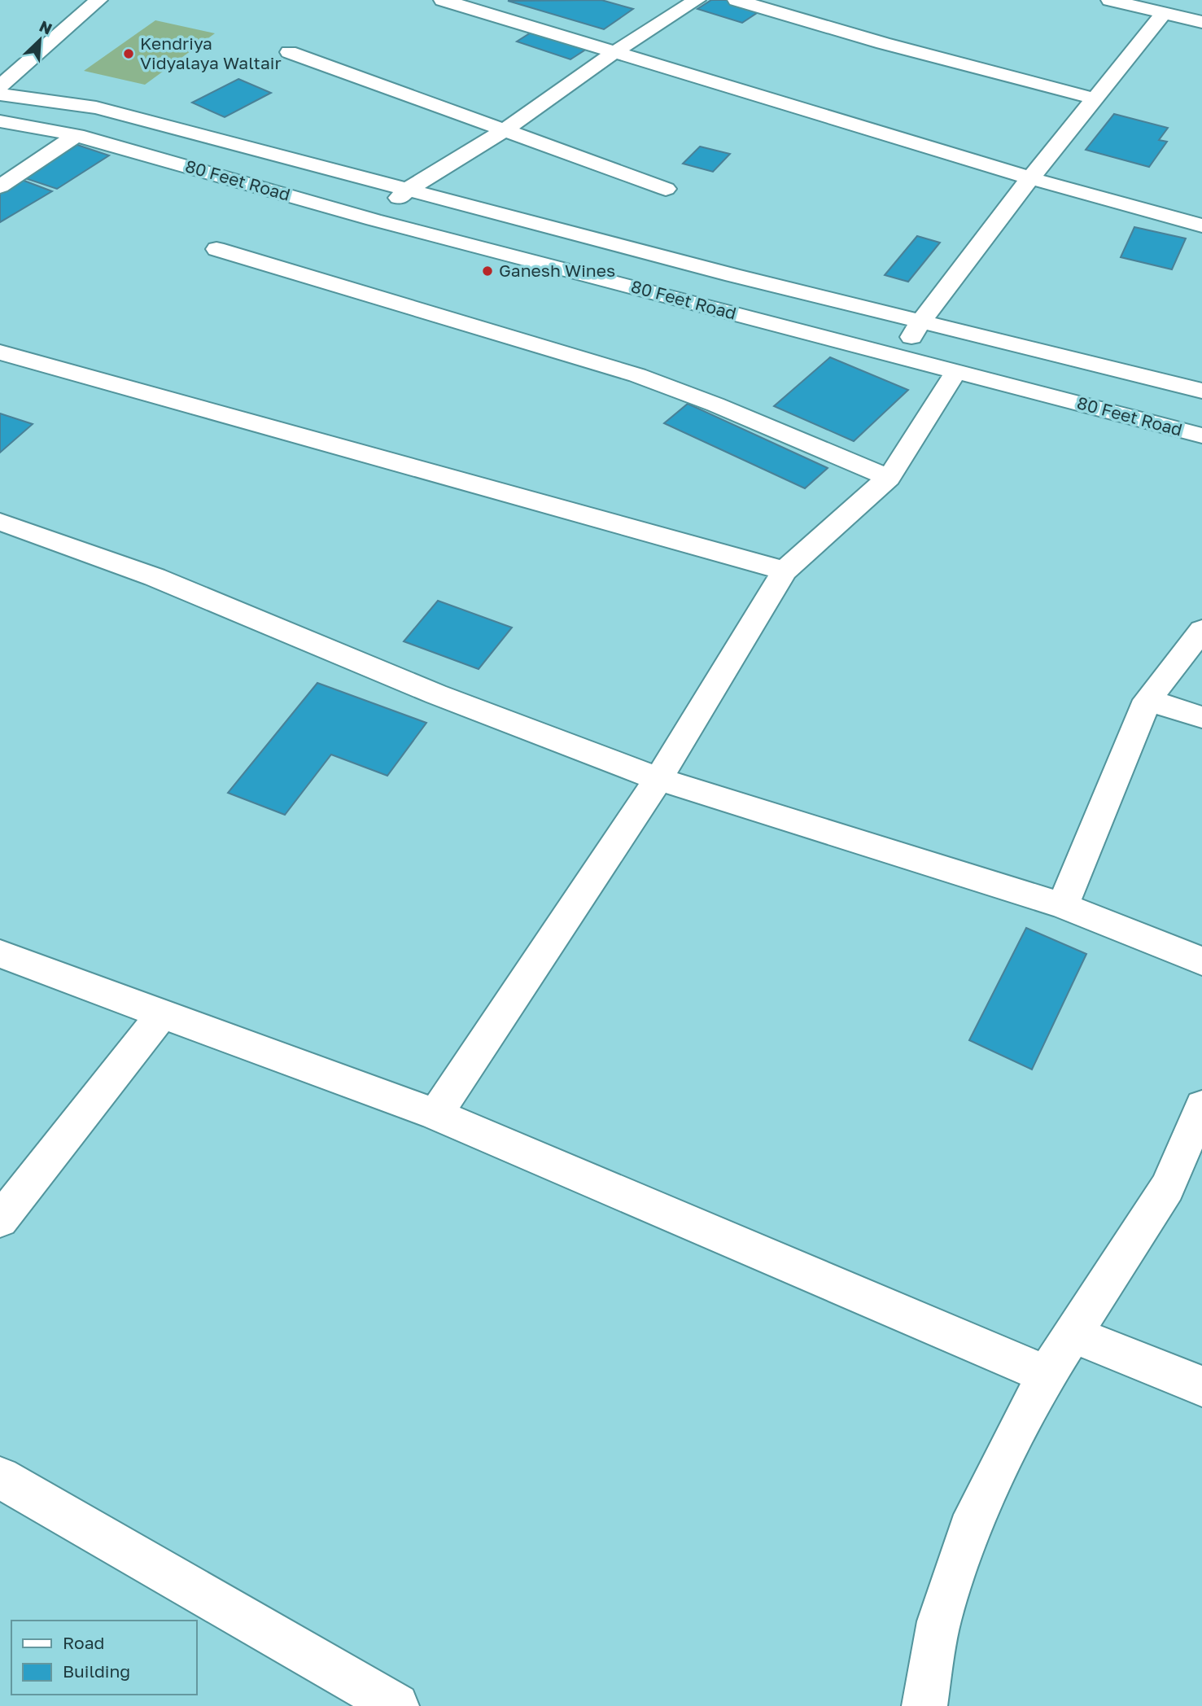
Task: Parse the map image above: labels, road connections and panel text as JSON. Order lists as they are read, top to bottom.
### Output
{
  "streets": {
    "street": ["80 Feet Road"]
  },
  "places": ["Kendriya Vidyalaya Waltair", "Ganesh Wines"],
  "legend": ["Road", "Building"],
  "north": "top right"
}
